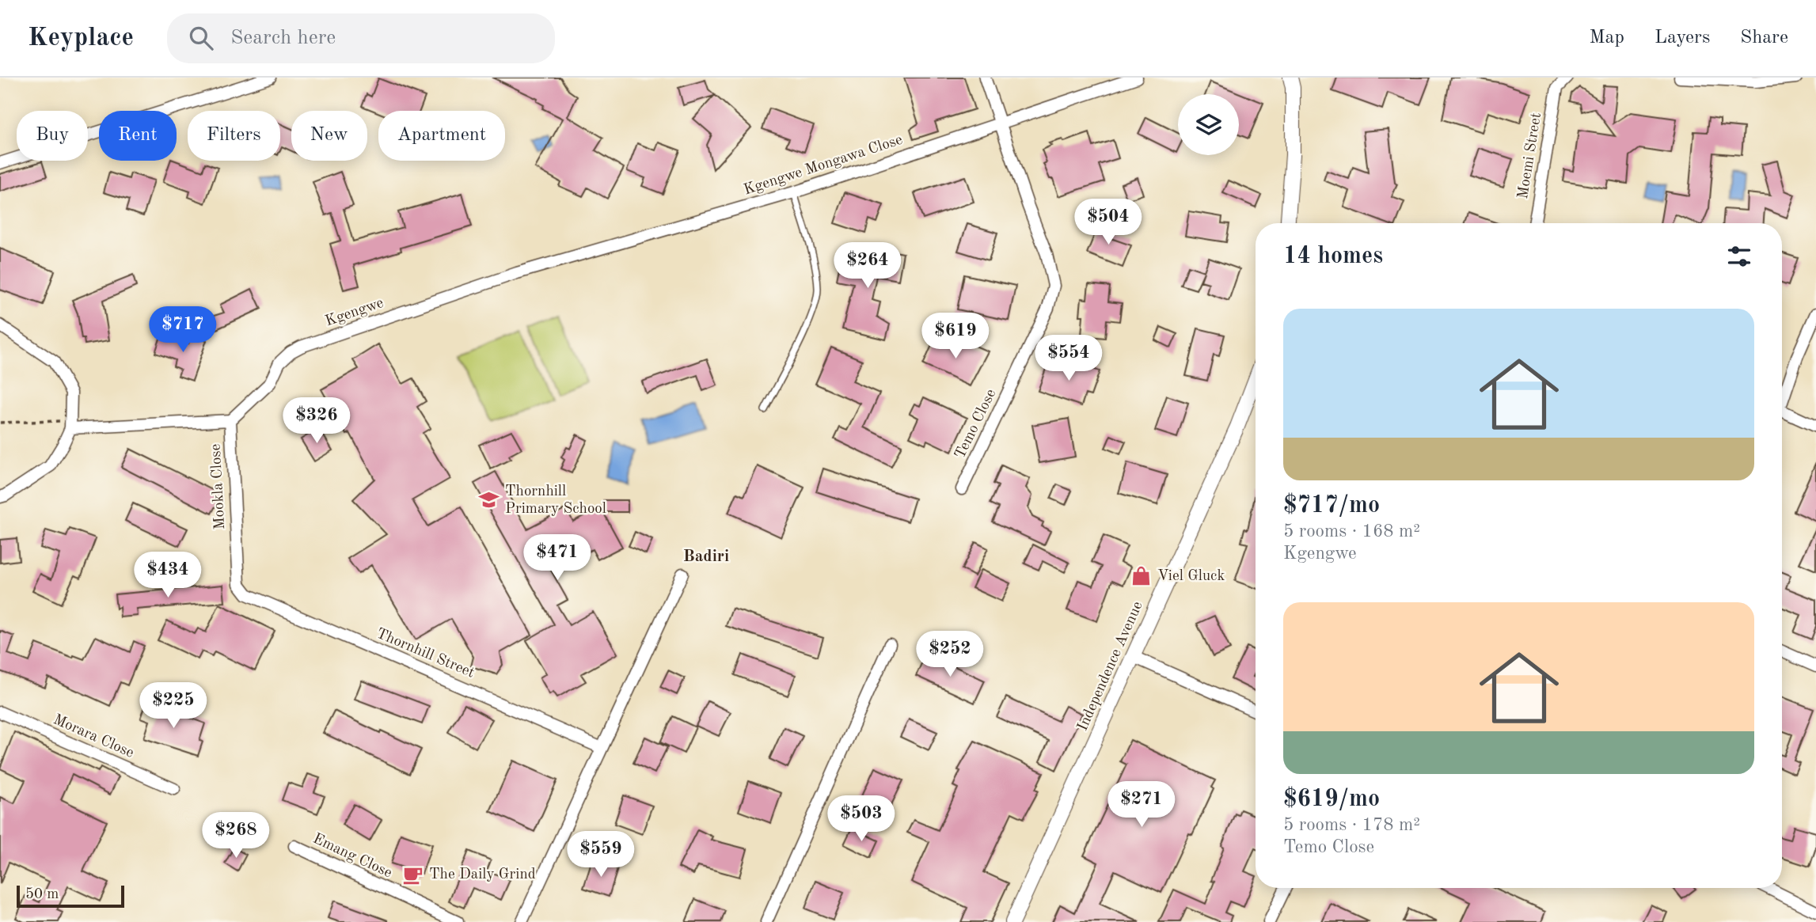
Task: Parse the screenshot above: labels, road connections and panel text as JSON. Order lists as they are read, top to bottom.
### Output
{
  "streets": {
    "street": [
      "Moemi Street",
      "Kgengwe Mongawa Close",
      "Kgengwe",
      "Temo Close",
      "Mookla Close",
      "Thornhill Street",
      "Independence Avenue",
      "Morara Close",
      "Emang Close"
    ]
  },
  "crossings": [
    ["Kgengwe Mongawa Close", "Kgengwe"],
    ["Kgengwe Mongawa Close", "Temo Close"],
    ["Kgengwe", "Mookla Close"],
    ["Mookla Close", "Thornhill Street"]
  ],
  "districts": ["Badiri"],
  "places": {
    "school or university": ["Thornhill Primary School"],
    "shop": ["Viel Gluck"],
    "cafe": ["The Daily Grind"]
  },
  "scale_bar": "50 m",
  "page": {
    "header": "Keyplace",
    "search": "Search here",
    "nav": ["Map", "Layers", "Share"],
    "chip": [
      "Buy",
      "Rent",
      "Filters",
      "New",
      "Apartment"
    ],
    "price": [
      "$504",
      "$264",
      "$717",
      "$619",
      "$554",
      "$326",
      "$471",
      "$434",
      "$252",
      "$225",
      "$271",
      "$503",
      "$268",
      "$559"
    ],
    "heading": "14 homes",
    "list": [
      {
        "name": "$717/mo",
        "note": "5 rooms · 168 m² · Kgengwe"
      },
      {
        "name": "$619/mo",
        "note": "5 rooms · 178 m² · Temo Close"
      }
    ],
    "scale": "50 m"
  }
}
